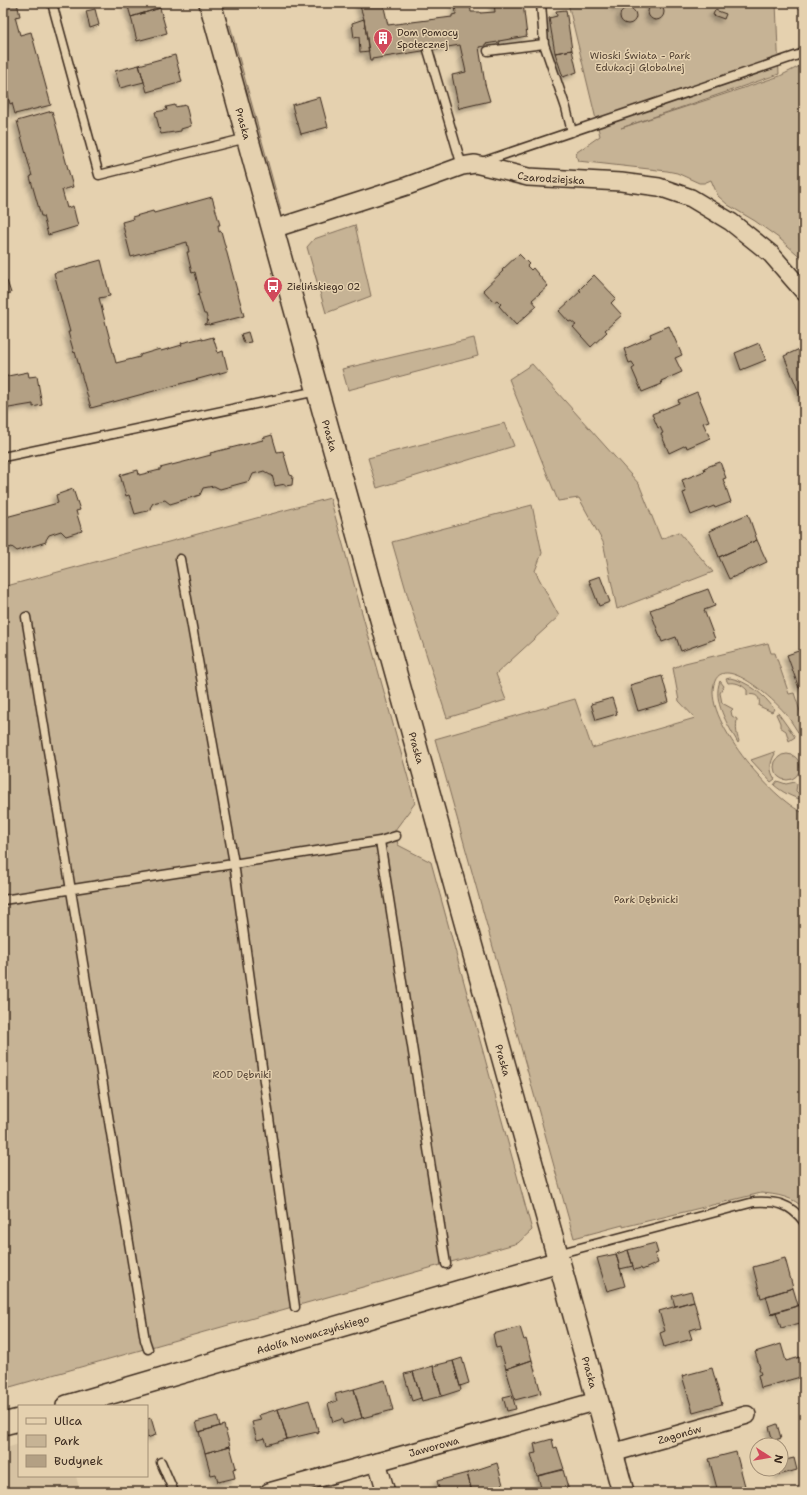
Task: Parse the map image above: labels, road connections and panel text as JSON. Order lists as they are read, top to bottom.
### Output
{
  "streets": {
    "street": [
      "Praska",
      "Czarodziejska",
      "Adolfa Nowaczyńskiego",
      "Zagonów",
      "Jaworowa"
    ]
  },
  "crossings": [
    ["Praska", "Adolfa Nowaczyńskiego"],
    ["Praska", "Zagonów"],
    ["Praska", "Jaworowa"]
  ],
  "parks": ["Wioski Świata - Park Edukacji Globalnej", "Park Dębnicki", "ROD Dębniki"],
  "places": {
    "building": ["Dom Pomocy Społecznej"],
    "bus stop": ["Zielińskiego 02"]
  },
  "legend": ["Ulica", "Park", "Budynek"],
  "north": "right"
}
